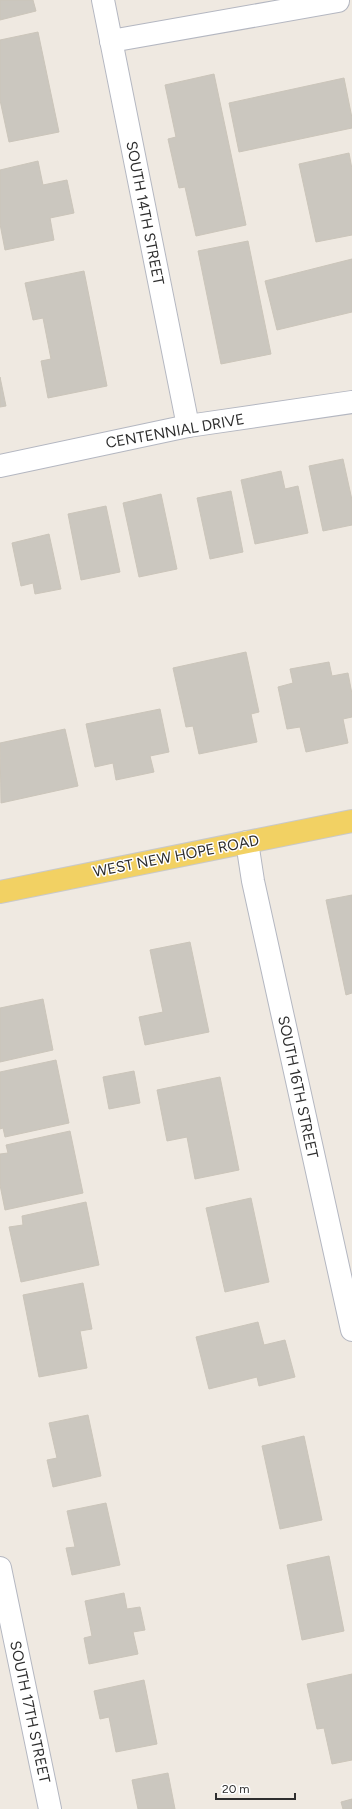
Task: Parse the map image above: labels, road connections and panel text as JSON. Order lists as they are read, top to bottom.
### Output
{
  "streets": {
    "main road": ["WEST NEW HOPE ROAD"],
    "street": [
      "SOUTH 14TH STREET",
      "CENTENNIAL DRIVE",
      "SOUTH 16TH STREET",
      "SOUTH 17TH STREET"
    ]
  },
  "crossings": [
    ["SOUTH 14TH STREET", "CENTENNIAL DRIVE"],
    ["WEST NEW HOPE ROAD", "SOUTH 16TH STREET"]
  ],
  "scale_bar": "20 m"
}
